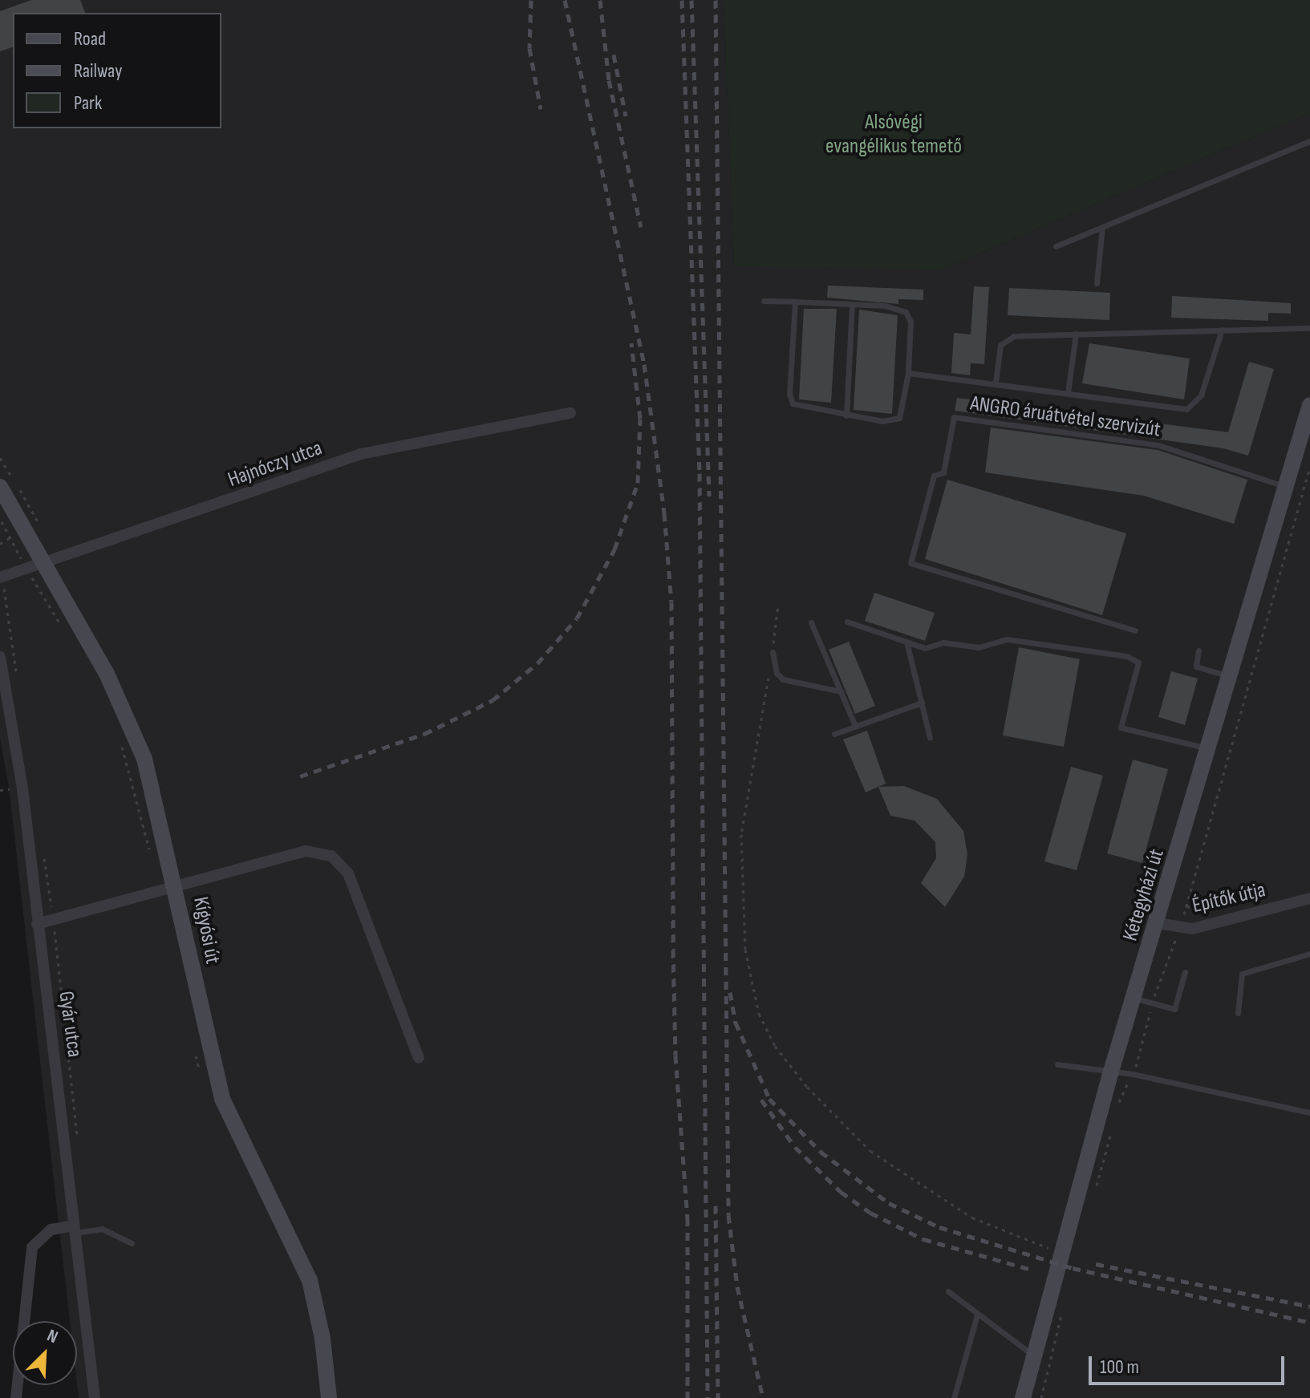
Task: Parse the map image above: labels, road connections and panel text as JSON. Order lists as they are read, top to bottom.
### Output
{
  "streets": {
    "street": [
      "Hajnóczy utca",
      "Kétegyházi út",
      "Építők útja",
      "Kígyósi út",
      "Gyár utca"
    ],
    "lane": ["ANGRO áruátvétel szervizút"]
  },
  "crossings": [
    ["ANGRO áruátvétel szervizút", "Kétegyházi út"],
    ["Hajnóczy utca", "Kígyósi út"],
    ["Kétegyházi út", "Építők útja"]
  ],
  "parks": ["Alsóvégi evangélikus temető"],
  "legend": ["Road", "Railway", "Park"],
  "scale_bar": "100 m",
  "north": "top right"
}
